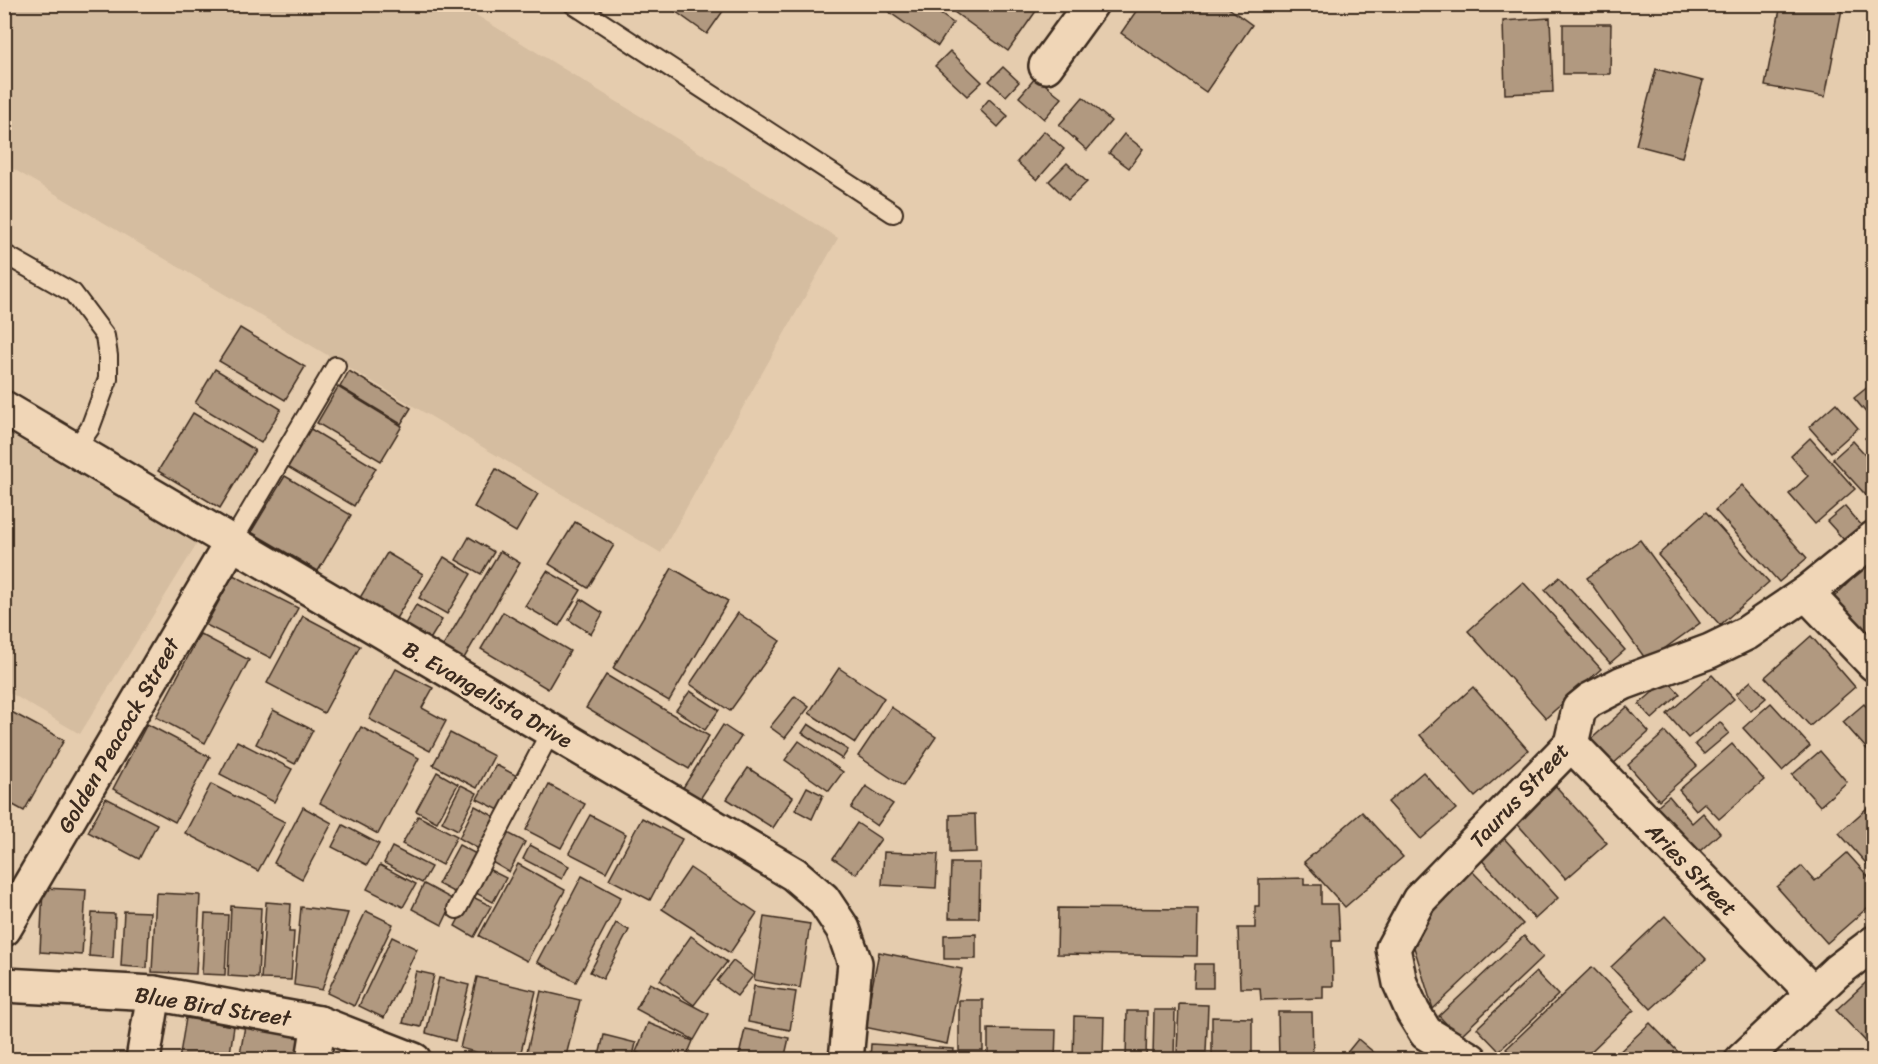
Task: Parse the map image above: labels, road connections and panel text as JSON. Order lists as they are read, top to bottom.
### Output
{
  "streets": {
    "street": [
      "B. Evangelista Drive",
      "Golden Peacock Street",
      "Taurus Street",
      "Aries Street",
      "Blue Bird Street"
    ]
  },
  "crossings": [
    ["B. Evangelista Drive", "Golden Peacock Street"],
    ["Taurus Street", "Aries Street"]
  ]
}
